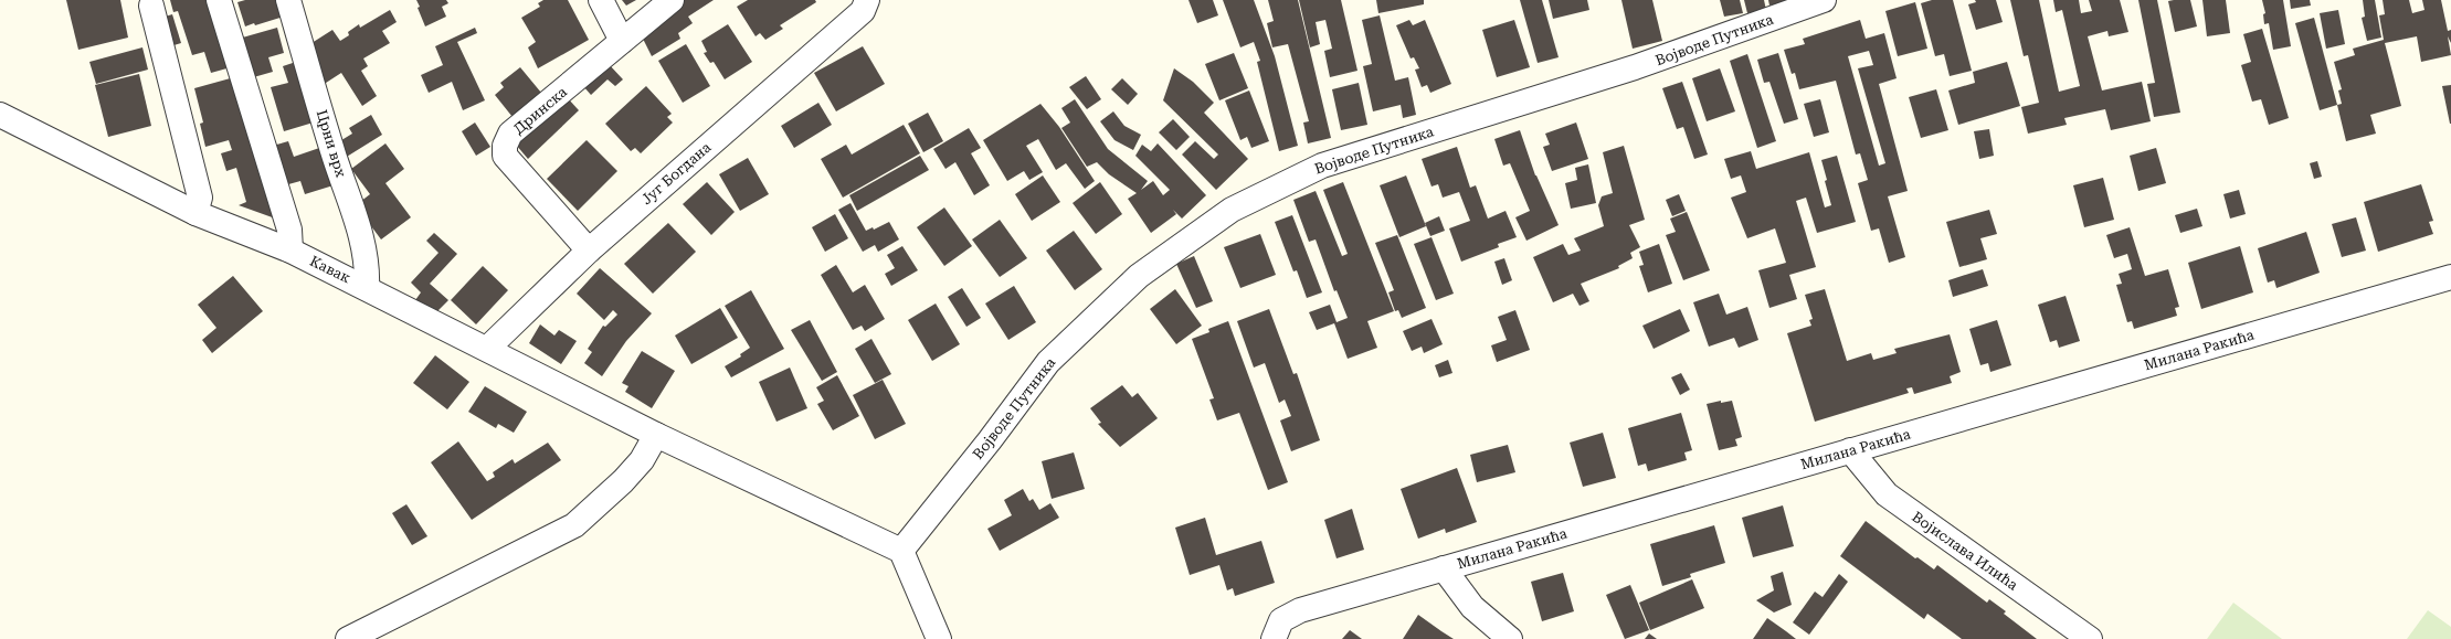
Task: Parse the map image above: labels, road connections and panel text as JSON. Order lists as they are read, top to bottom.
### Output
{
  "streets": {
    "street": [
      "Војводе Путника",
      "Дринска",
      "Црни врх",
      "Југ Богдана",
      "Кавак",
      "Милана Ракића",
      "Војислава Илића"
    ]
  },
  "crossings": [
    ["Војводе Путника", "Кавак"],
    ["Дринска", "Југ Богдана"],
    ["Црни врх", "Кавак"],
    ["Југ Богдана", "Кавак"],
    ["Милана Ракића", "Војислава Илића"]
  ]
}
